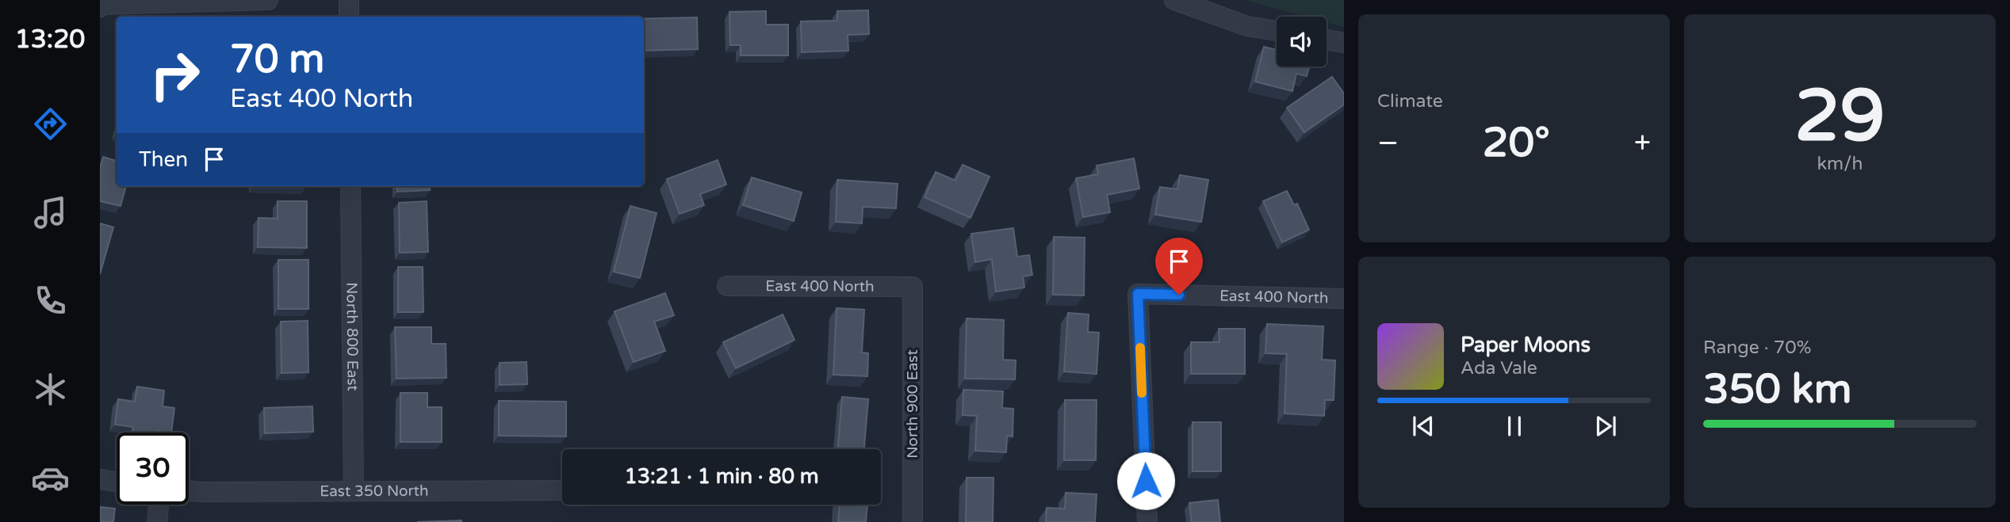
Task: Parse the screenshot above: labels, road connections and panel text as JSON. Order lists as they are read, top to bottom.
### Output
{
  "streets": {
    "street": [
      "East 400 North",
      "North 800 East",
      "North 900 East",
      "East 350 North"
    ]
  },
  "crossings": [
    ["East 400 North", "North 900 East"],
    ["North 800 East", "East 350 North"]
  ],
  "page": {
    "tabs": "13:20",
    "tile": [
      "Climate",
      ["29", "km/h"],
      ["Range · 70%", "350 km"]
    ],
    "turn": ["70 m", "East 400 North"],
    "heat": ["−", "20°", "+"],
    "then": "Then",
    "song": ["Paper Moons", "Ada Vale"],
    "limit": "30",
    "trip": "13:21 · 1 min · 80 m"
  }
}
